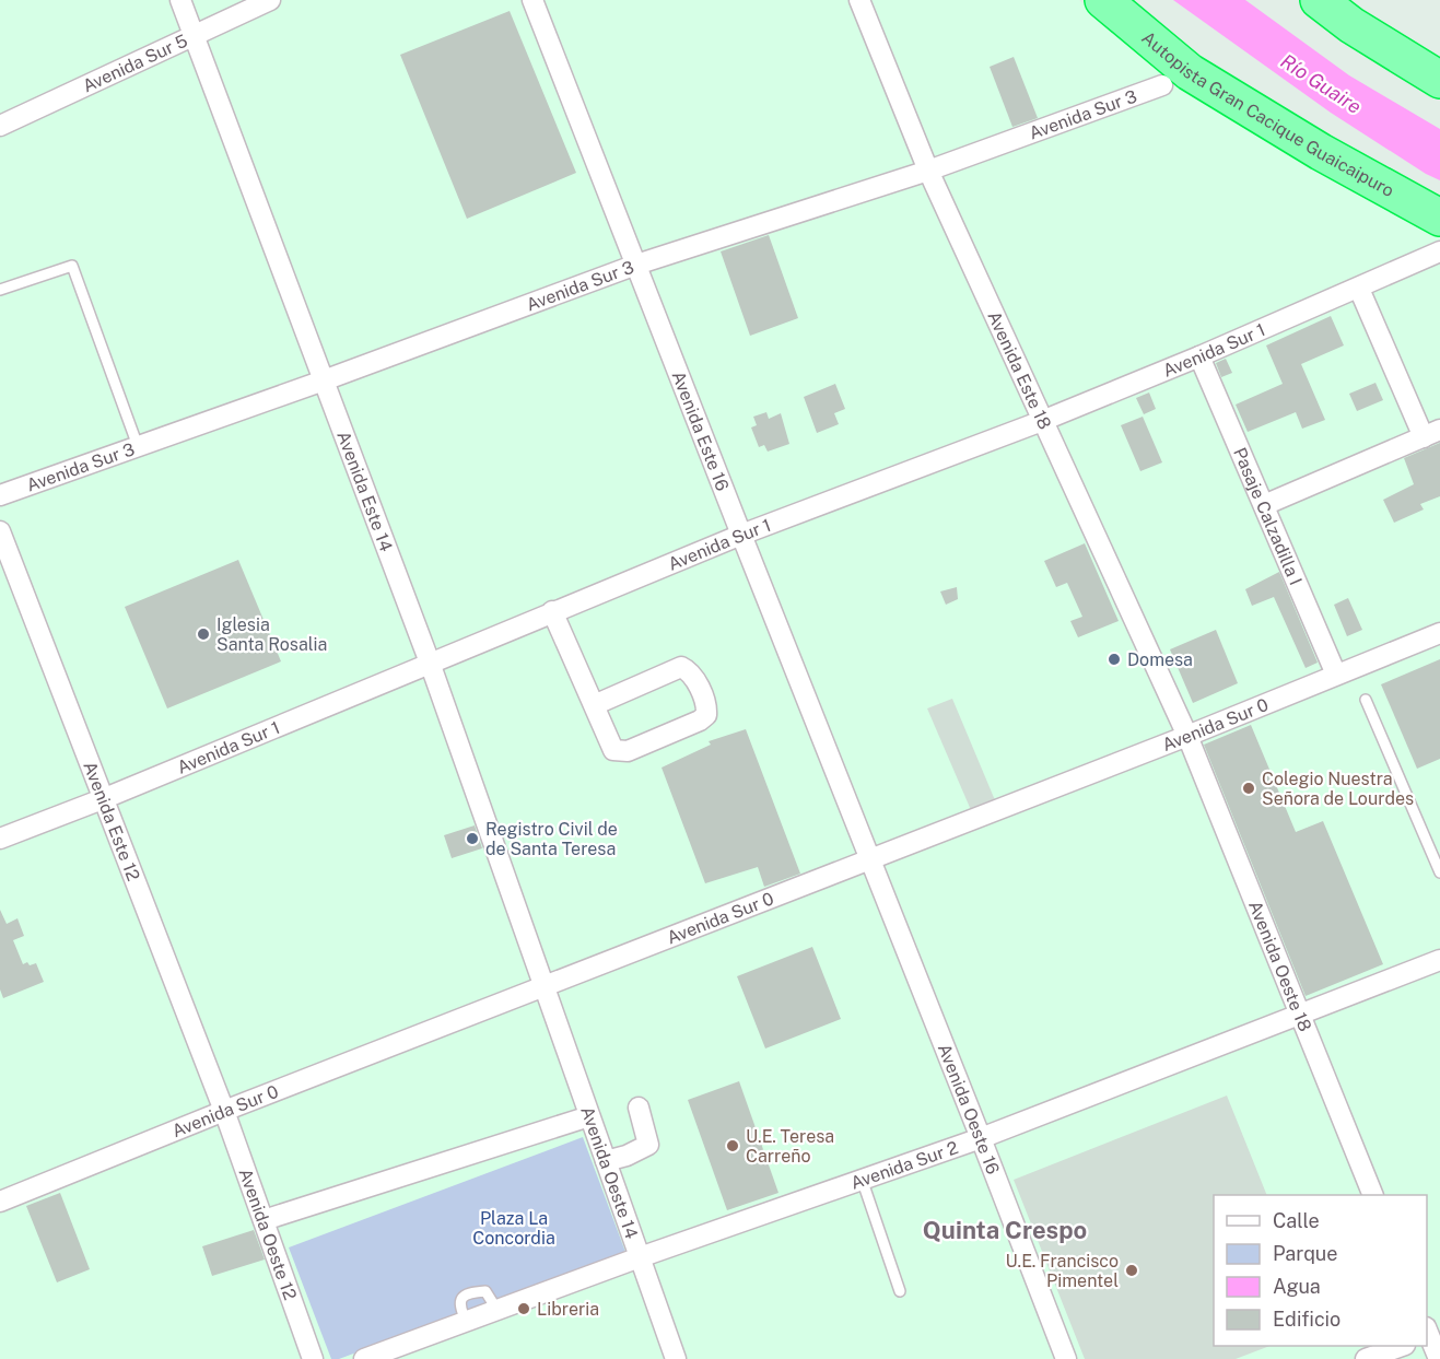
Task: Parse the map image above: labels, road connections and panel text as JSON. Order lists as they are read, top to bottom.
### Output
{
  "streets": {
    "highway": ["Autopista Gran Cacique Guaicaipuro"],
    "street": [
      "Avenida Sur 5",
      "Avenida Sur 3",
      "Avenida Sur 1",
      "Avenida Este 18",
      "Avenida Este 16",
      "Avenida Este 14",
      "Pasaje Calzadilla I",
      "Avenida Sur 0",
      "Avenida Este 12",
      "Avenida Oeste 18",
      "Avenida Oeste 16",
      "Avenida Sur 2",
      "Avenida Oeste 14",
      "Avenida Oeste 12"
    ]
  },
  "crossings": [
    ["Avenida Sur 5", "Avenida Este 14"],
    ["Avenida Sur 3", "Avenida Este 18"],
    ["Avenida Sur 3", "Avenida Este 16"],
    ["Avenida Sur 3", "Avenida Este 14"],
    ["Avenida Sur 1", "Avenida Este 18"],
    ["Avenida Sur 1", "Avenida Este 16"],
    ["Avenida Sur 1", "Avenida Este 14"],
    ["Avenida Sur 1", "Pasaje Calzadilla I"],
    ["Avenida Sur 1", "Avenida Este 12"],
    ["Avenida Este 18", "Avenida Sur 0"],
    ["Avenida Este 18", "Avenida Oeste 18"],
    ["Avenida Este 16", "Avenida Sur 0"],
    ["Avenida Este 16", "Avenida Oeste 16"],
    ["Avenida Este 14", "Avenida Sur 0"],
    ["Avenida Este 14", "Avenida Oeste 14"],
    ["Pasaje Calzadilla I", "Avenida Sur 0"],
    ["Avenida Sur 0", "Avenida Este 12"],
    ["Avenida Sur 0", "Avenida Oeste 18"],
    ["Avenida Sur 0", "Avenida Oeste 16"],
    ["Avenida Sur 0", "Avenida Oeste 14"],
    ["Avenida Sur 0", "Avenida Oeste 12"],
    ["Avenida Este 12", "Avenida Oeste 12"],
    ["Avenida Oeste 18", "Avenida Sur 2"],
    ["Avenida Oeste 16", "Avenida Sur 2"],
    ["Avenida Sur 2", "Avenida Oeste 14"]
  ],
  "districts": ["Quinta Crespo"],
  "water": ["Río Guaire"],
  "parks": ["Plaza La Concordia"],
  "places": [
    "Iglesia Santa Rosalia",
    "Domesa",
    "Colegio Nuestra Señora de Lourdes",
    "Registro Civil de de Santa Teresa",
    "U.E. Teresa Carreño",
    "U.E. Francisco Pimentel",
    "Libreria"
  ],
  "legend": [
    "Calle",
    "Parque",
    "Agua",
    "Edificio"
  ]
}
